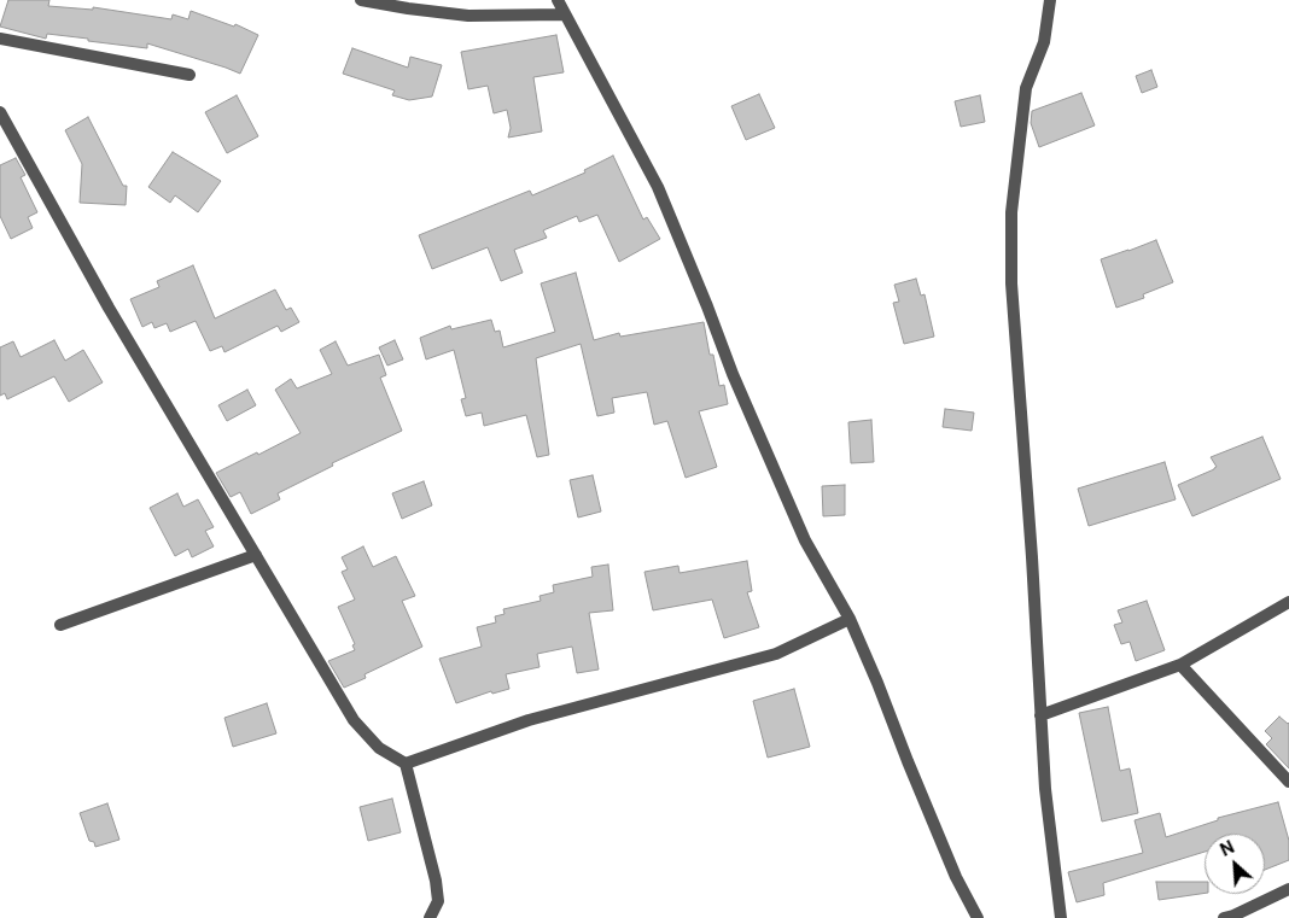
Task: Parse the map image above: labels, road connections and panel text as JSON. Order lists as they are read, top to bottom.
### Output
{
  "north": "top left"
}
